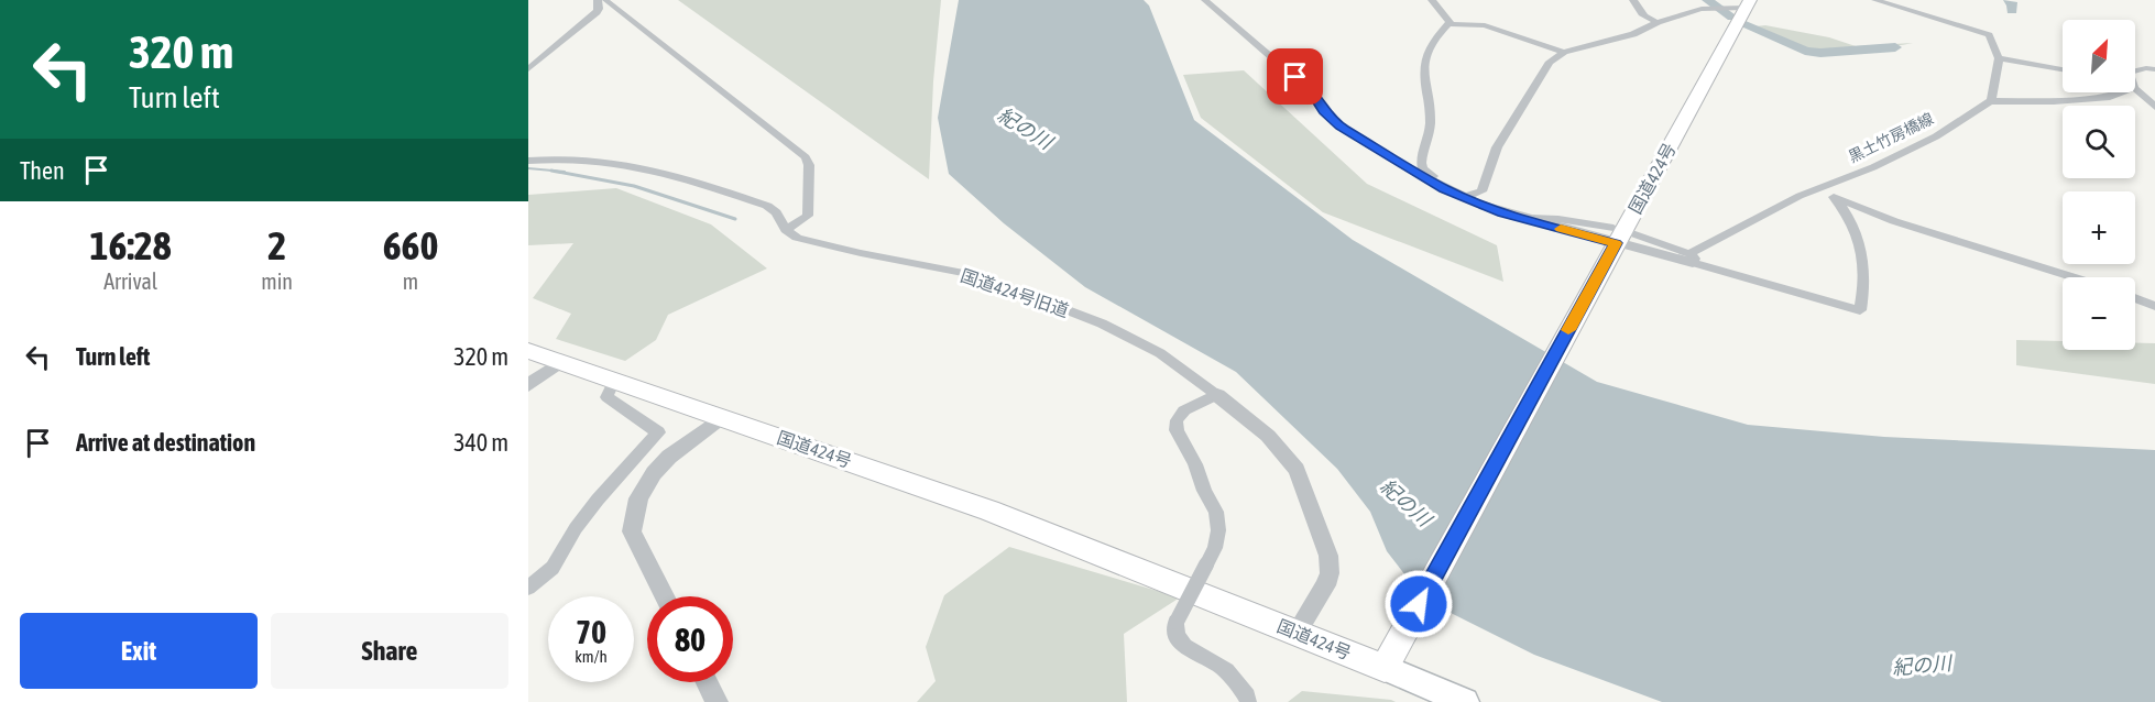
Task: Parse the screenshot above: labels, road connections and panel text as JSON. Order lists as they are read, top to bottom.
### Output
{
  "streets": {
    "highway": ["国道424号"],
    "street": ["黒土竹房橋線", "国道424号旧道"]
  },
  "crossings": [
    ["国道424号", "国道424号旧道"]
  ],
  "water": ["紀の川"],
  "north": "top right",
  "page": {
    "turn": ["320 m", "Turn left"],
    "map_buttons": ["+", "−"],
    "then": "Then",
    "eta": [
      "16:28",
      "Arrival",
      "2",
      "min",
      "660",
      "m"
    ],
    "list": [
      {
        "name": "Turn left",
        "value": "320 m"
      },
      {
        "name": "Arrive at destination",
        "value": "340 m"
      }
    ],
    "speed": "70 km/h",
    "limit": "80",
    "buttons": ["Exit", "Share"]
  }
}
